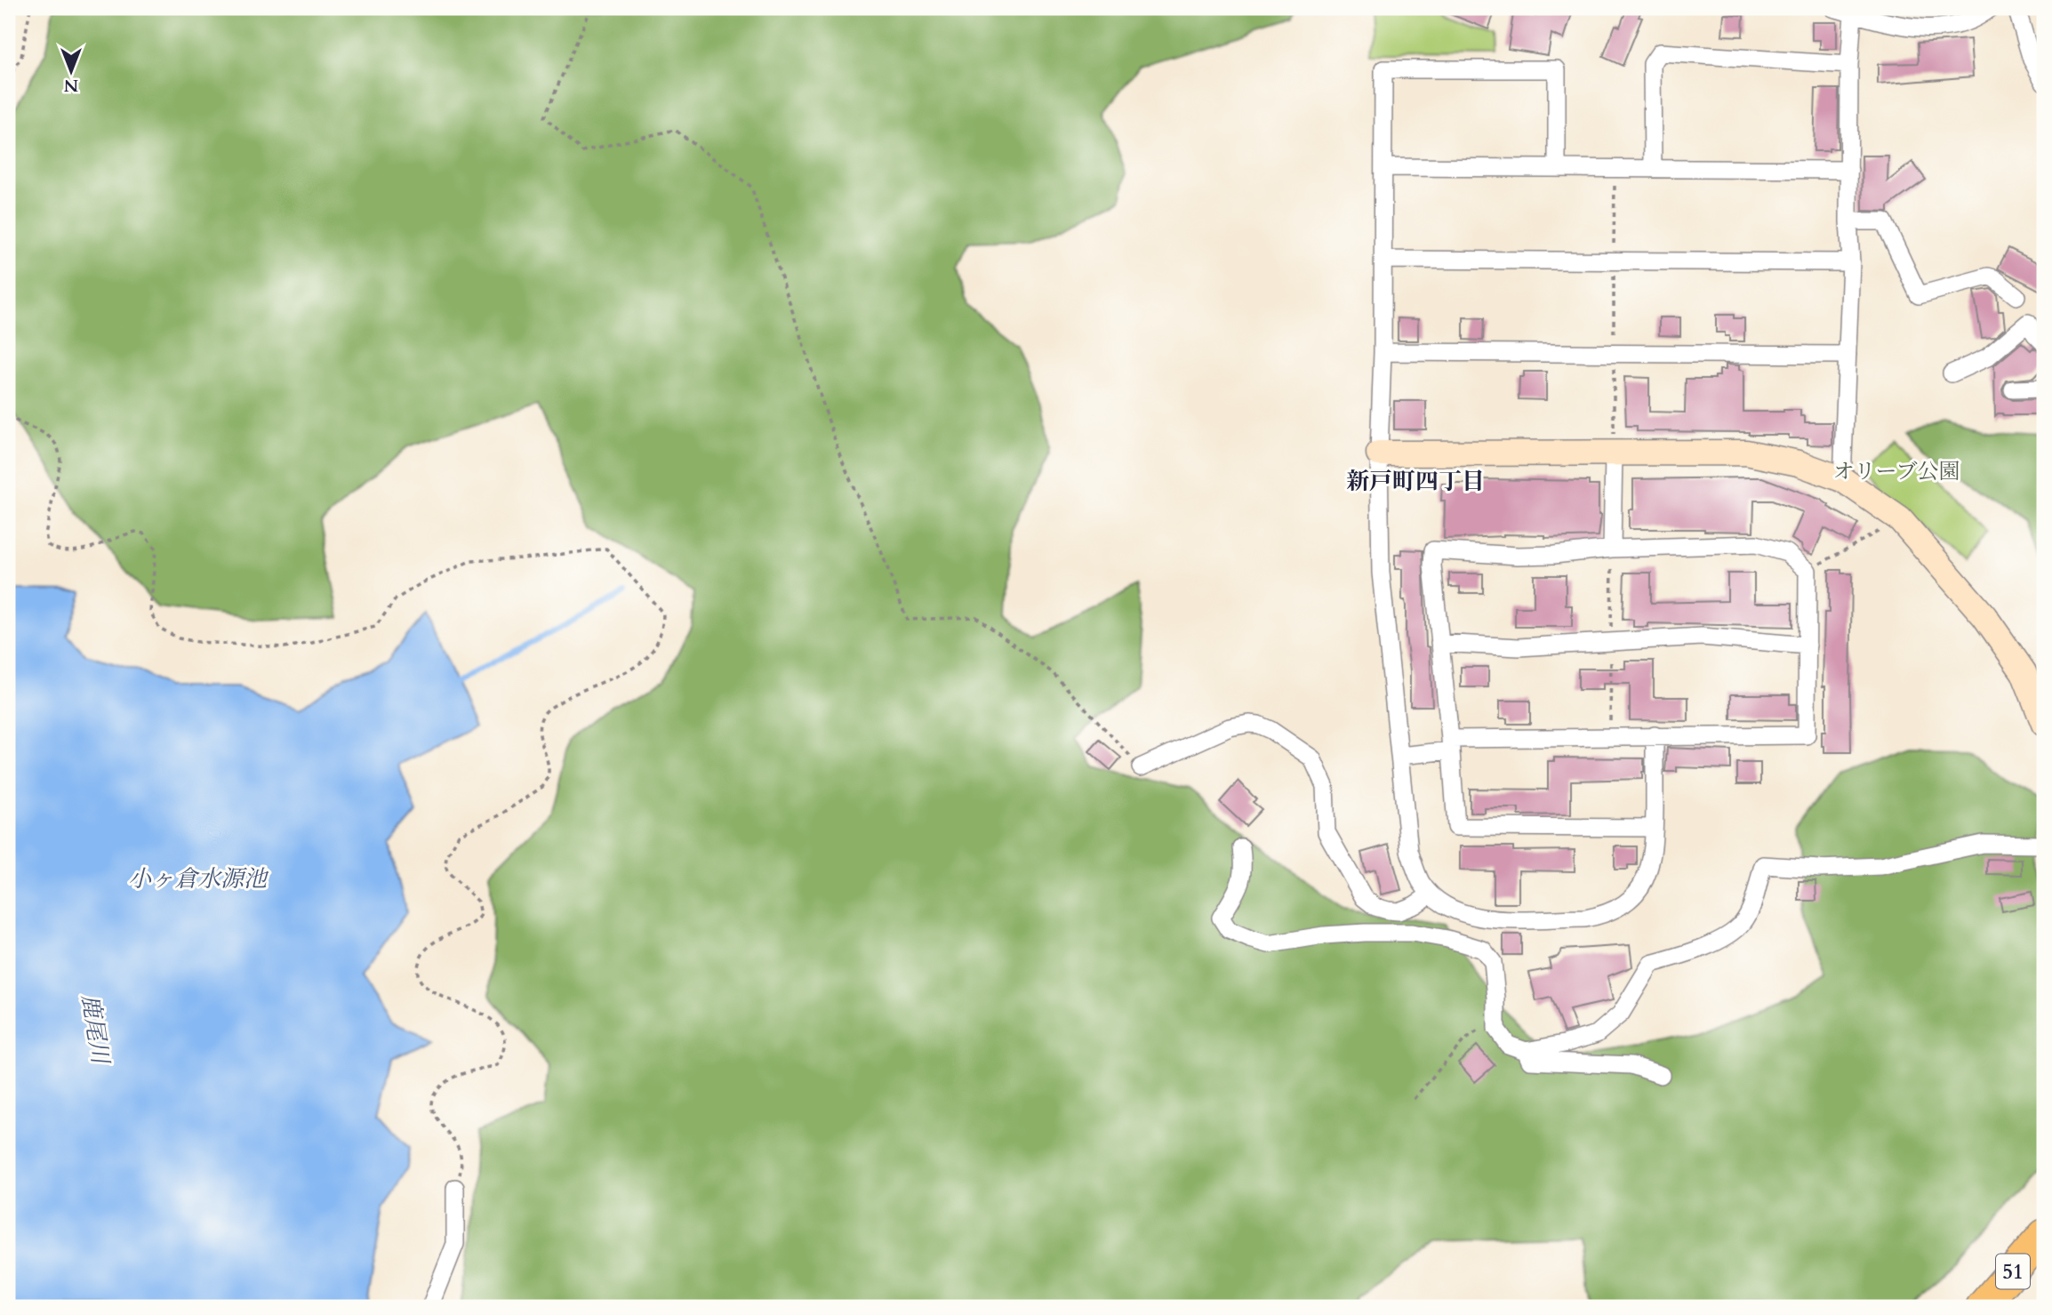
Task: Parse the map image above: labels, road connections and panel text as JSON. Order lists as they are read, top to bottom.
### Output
{
  "streets": {
    "highway": ["51"]
  },
  "districts": ["新戸町四丁目"],
  "water": ["小ヶ倉水源池", "鹿尾川"],
  "parks": ["オリーブ公園"],
  "north": "bottom"
}
